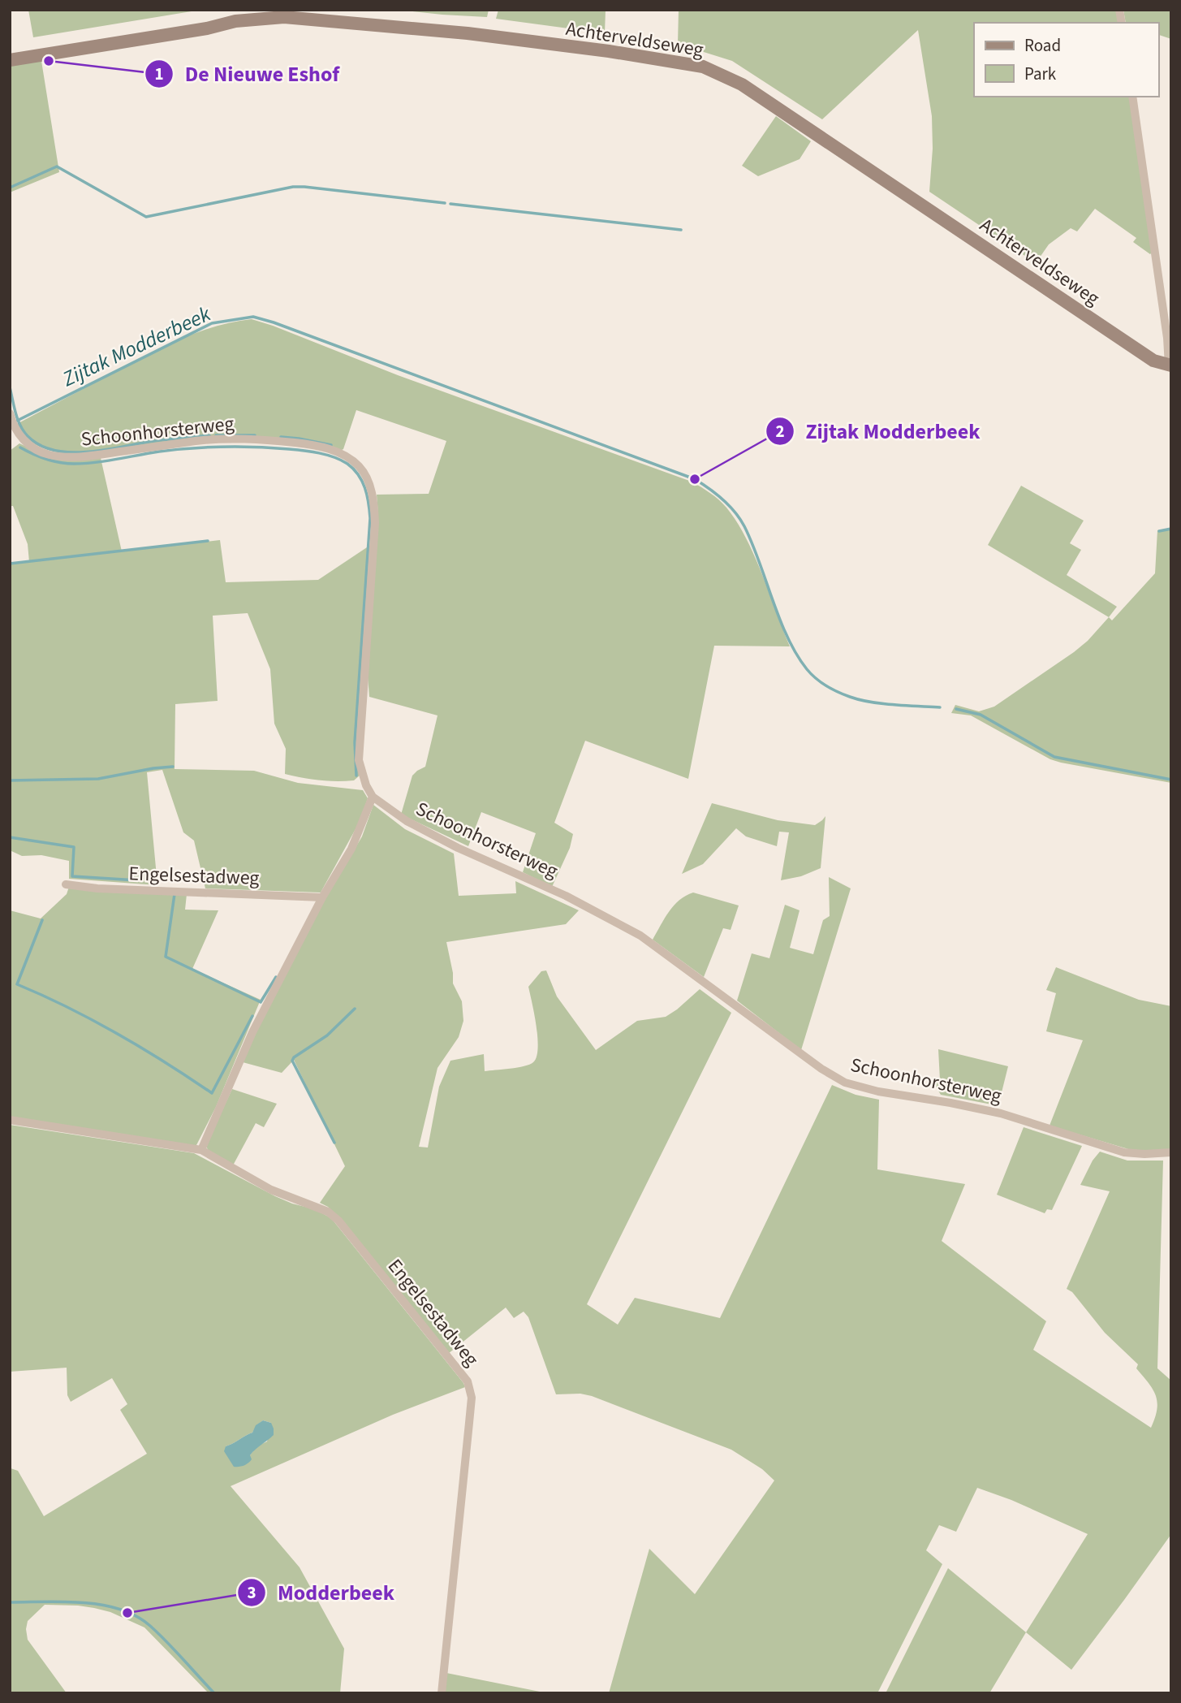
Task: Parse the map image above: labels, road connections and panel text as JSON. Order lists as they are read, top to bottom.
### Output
{
  "streets": {
    "street": ["Achterveldseweg", "Schoonhorsterweg", "Engelsestadweg"]
  },
  "water": ["Zijtak Modderbeek"],
  "places": ["De Nieuwe Eshof", "Zijtak Modderbeek", "Modderbeek"],
  "legend": ["Road", "Park"]
}
